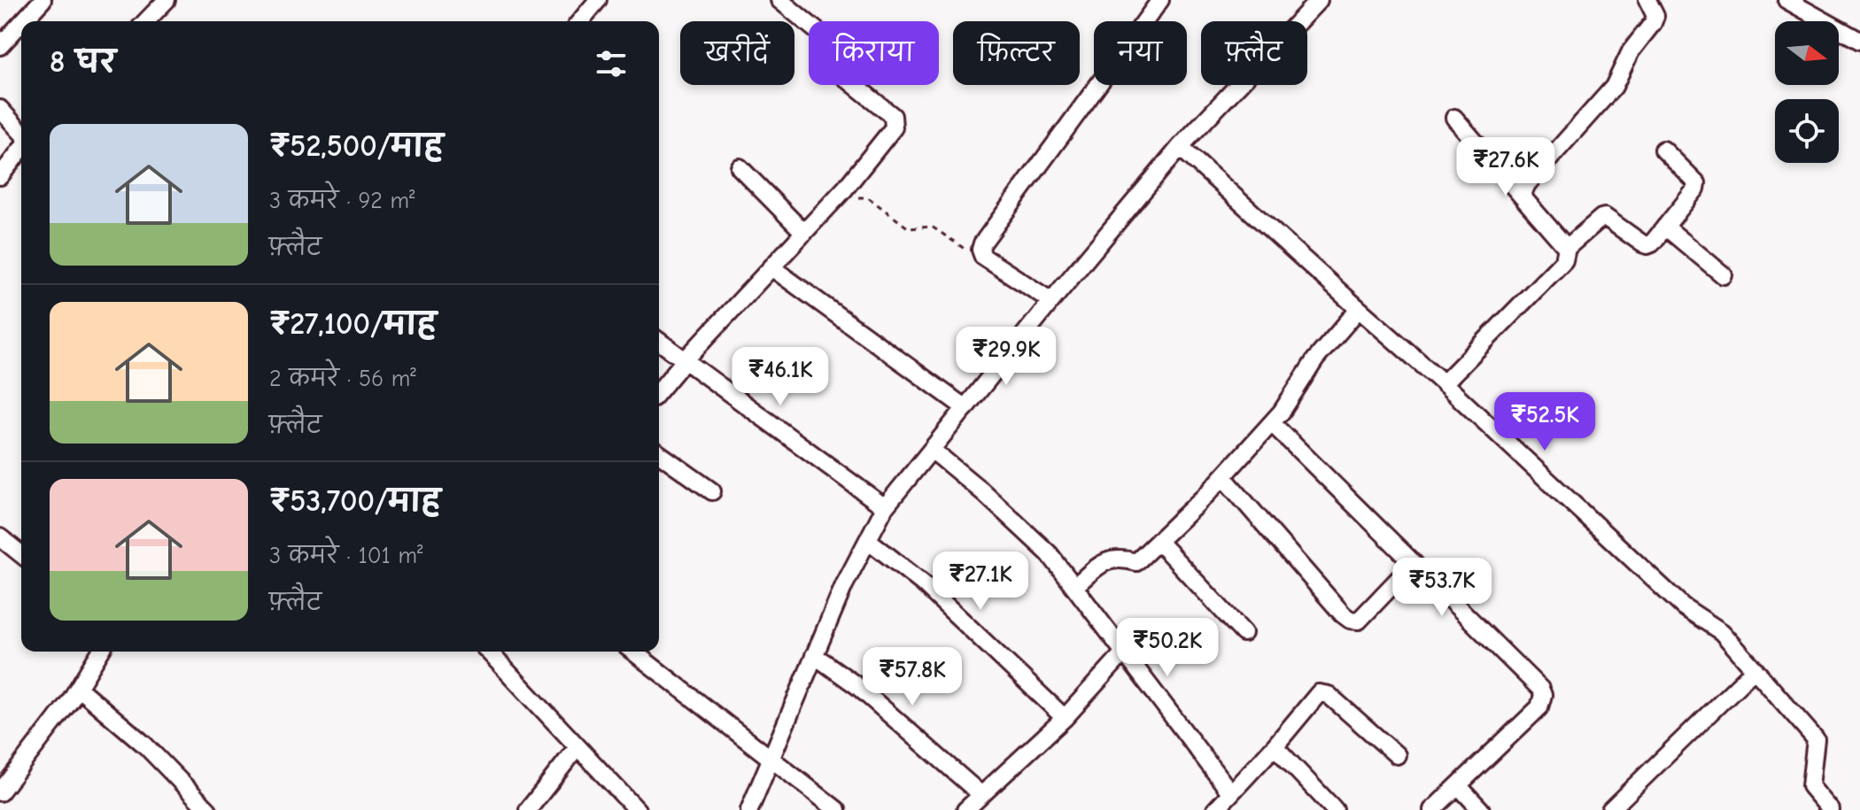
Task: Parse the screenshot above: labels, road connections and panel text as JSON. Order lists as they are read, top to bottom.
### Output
{
  "north": "right",
  "page": {
    "chip": [
      "खरीदें",
      "किराया",
      "फ़िल्टर",
      "नया",
      "फ़्लैट"
    ],
    "heading": "8 घर",
    "list": [
      {
        "name": "₹52,500/माह",
        "note": "3 कमरे · 92 m² · फ़्लैट"
      },
      {
        "name": "₹27,100/माह",
        "note": "2 कमरे · 56 m² · फ़्लैट"
      },
      {
        "name": "₹53,700/माह",
        "note": "3 कमरे · 101 m² · फ़्लैट"
      }
    ],
    "price": [
      "₹27.6K",
      "₹29.9K",
      "₹46.1K",
      "₹52.5K",
      "₹27.1K",
      "₹53.7K",
      "₹50.2K",
      "₹57.8K"
    ]
  }
}
